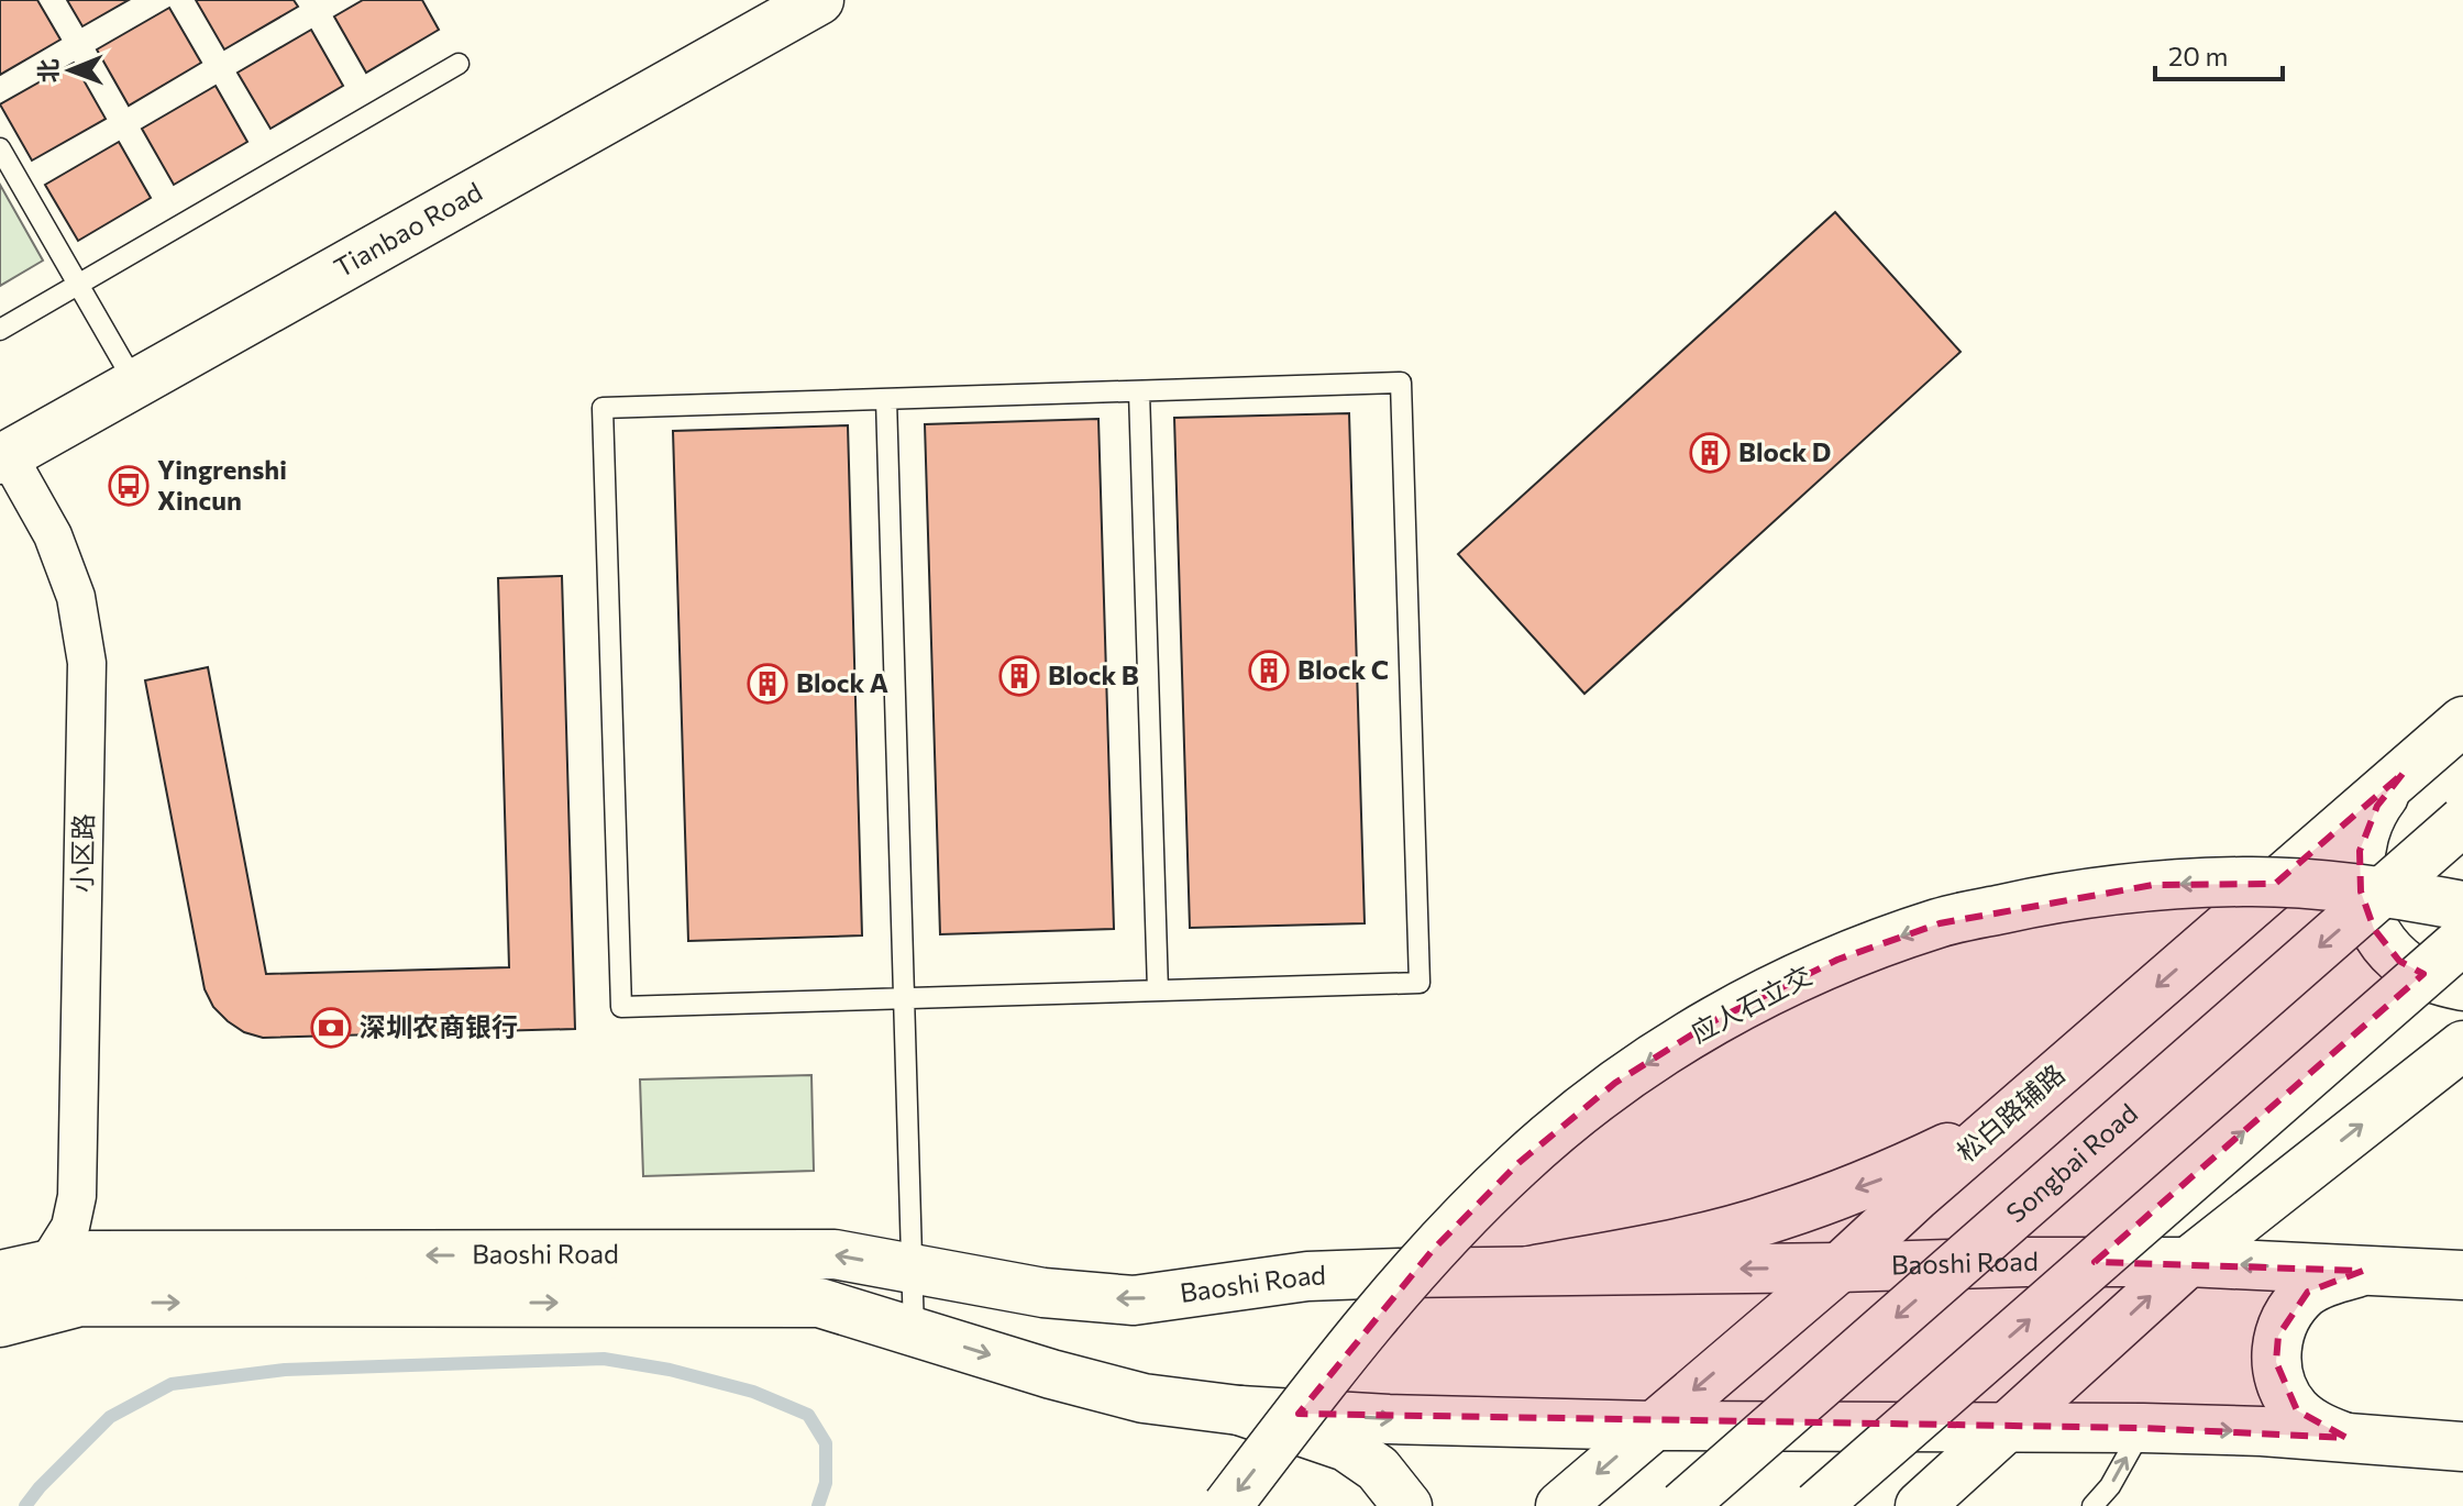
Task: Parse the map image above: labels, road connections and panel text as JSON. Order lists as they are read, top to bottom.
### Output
{
  "streets": {
    "main road": [
      "Tianbao Road",
      "应人石立交",
      "松白路辅路",
      "Songbai Road",
      "Baoshi Road"
    ],
    "street": ["小区路"]
  },
  "crossings": [
    ["Tianbao Road", "小区路"],
    ["小区路", "Baoshi Road"],
    ["松白路辅路", "Baoshi Road"]
  ],
  "places": {
    "building": [
      "Block D",
      "Block C",
      "Block B",
      "Block A"
    ],
    "bus stop": ["Yingrenshi Xincun"],
    "bank": ["深圳农商银行"]
  },
  "scale_bar": "20 m",
  "north": "left"
}
